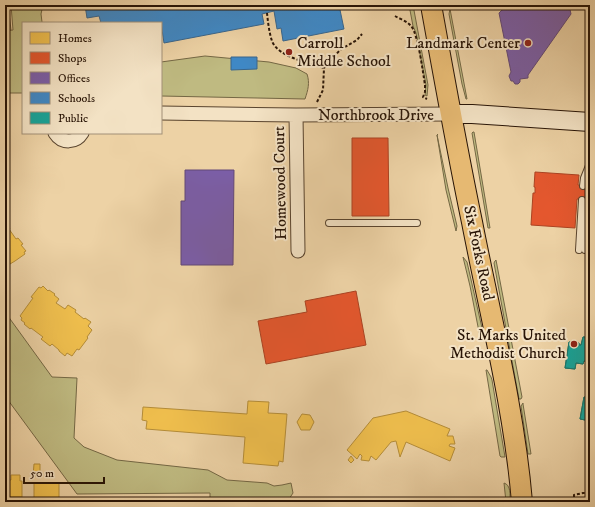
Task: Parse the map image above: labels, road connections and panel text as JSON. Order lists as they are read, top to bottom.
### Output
{
  "streets": {
    "main road": ["Six Forks Road"],
    "street": ["Northbrook Drive", "Homewood Court"]
  },
  "crossings": [
    ["Northbrook Drive", "Homewood Court"],
    ["Northbrook Drive", "Six Forks Road"]
  ],
  "places": ["Landmark Center", "Carroll Middle School", "St. Marks United Methodist Church"],
  "legend": [
    "Homes",
    "Shops",
    "Offices",
    "Schools",
    "Public"
  ],
  "scale_bar": "50 m"
}
